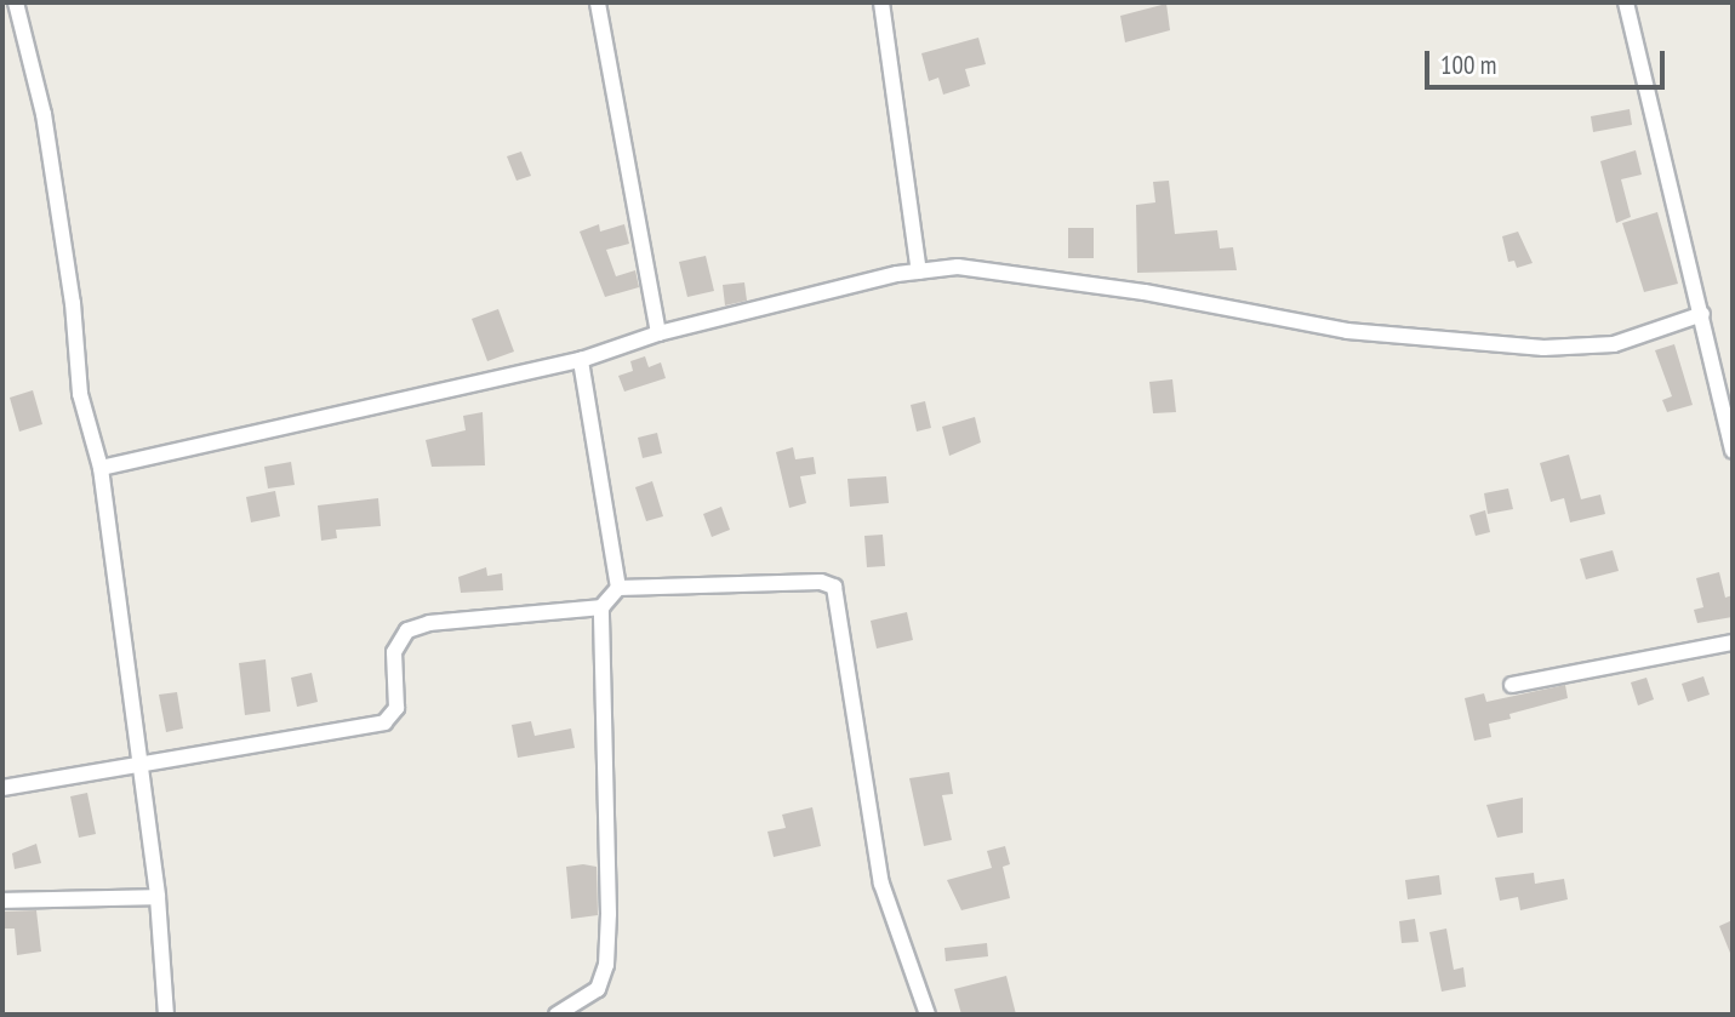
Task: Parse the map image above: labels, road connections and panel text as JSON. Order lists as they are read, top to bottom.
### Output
{
  "scale_bar": "100 m"
}
